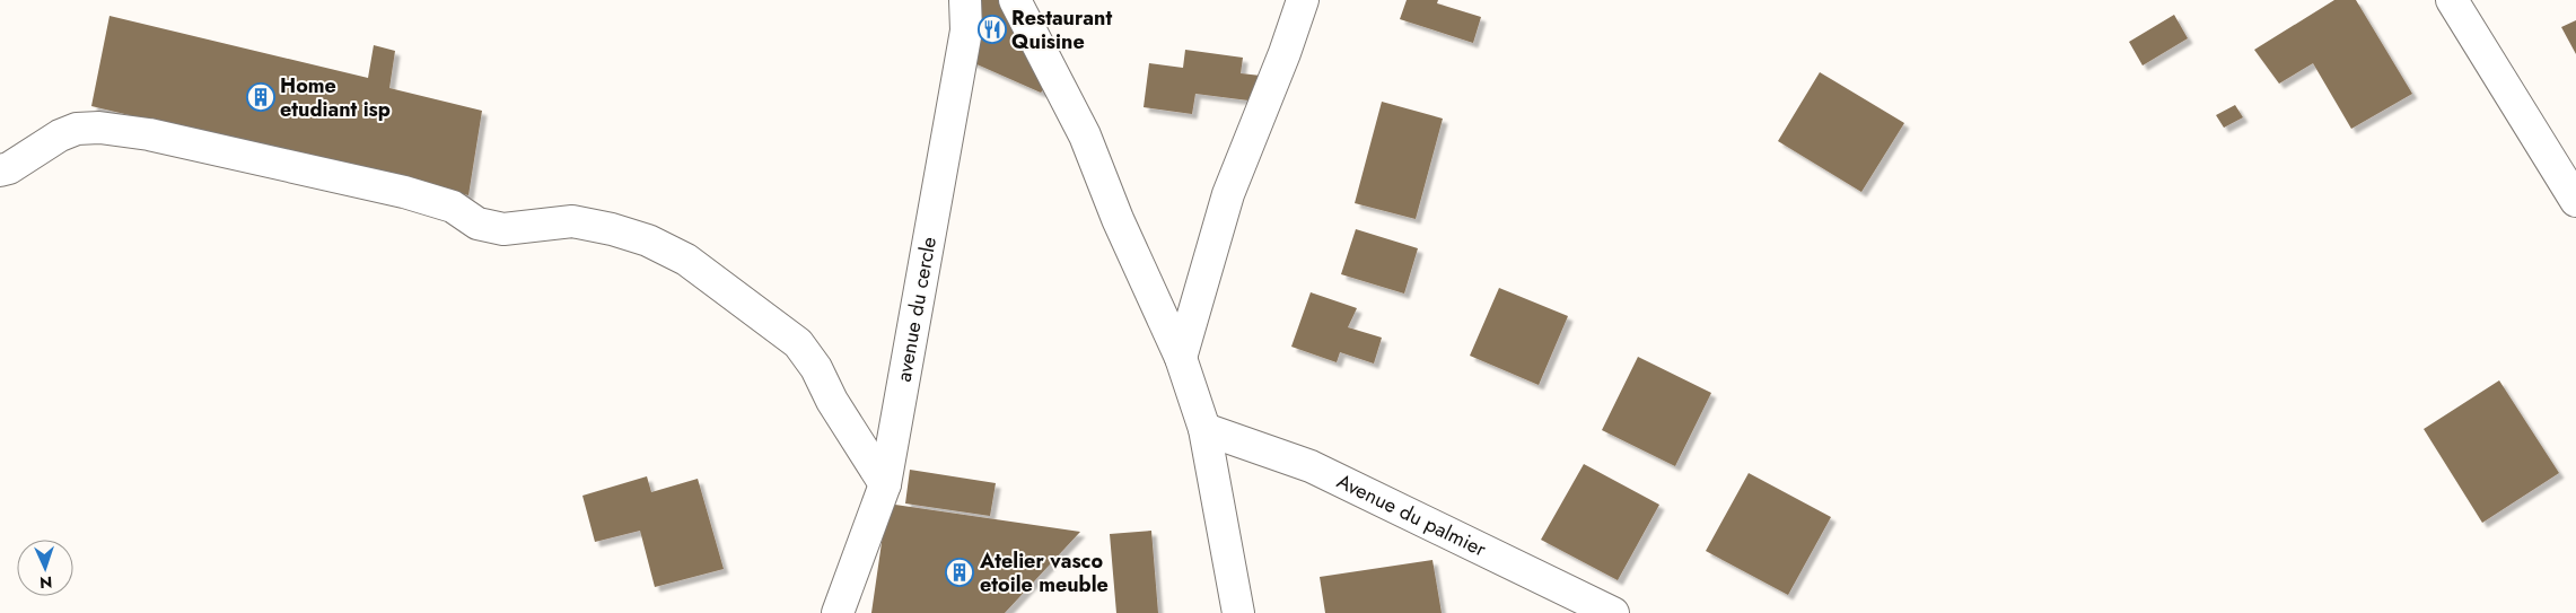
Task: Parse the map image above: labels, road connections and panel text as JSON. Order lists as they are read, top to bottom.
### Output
{
  "streets": {
    "street": ["avenue du cercle", "Avenue du palmier"]
  },
  "places": {
    "restaurant": ["Restaurant Quisine"],
    "building": ["Home etudiant isp", "Atelier vasco etoile meuble"]
  },
  "north": "bottom"
}
